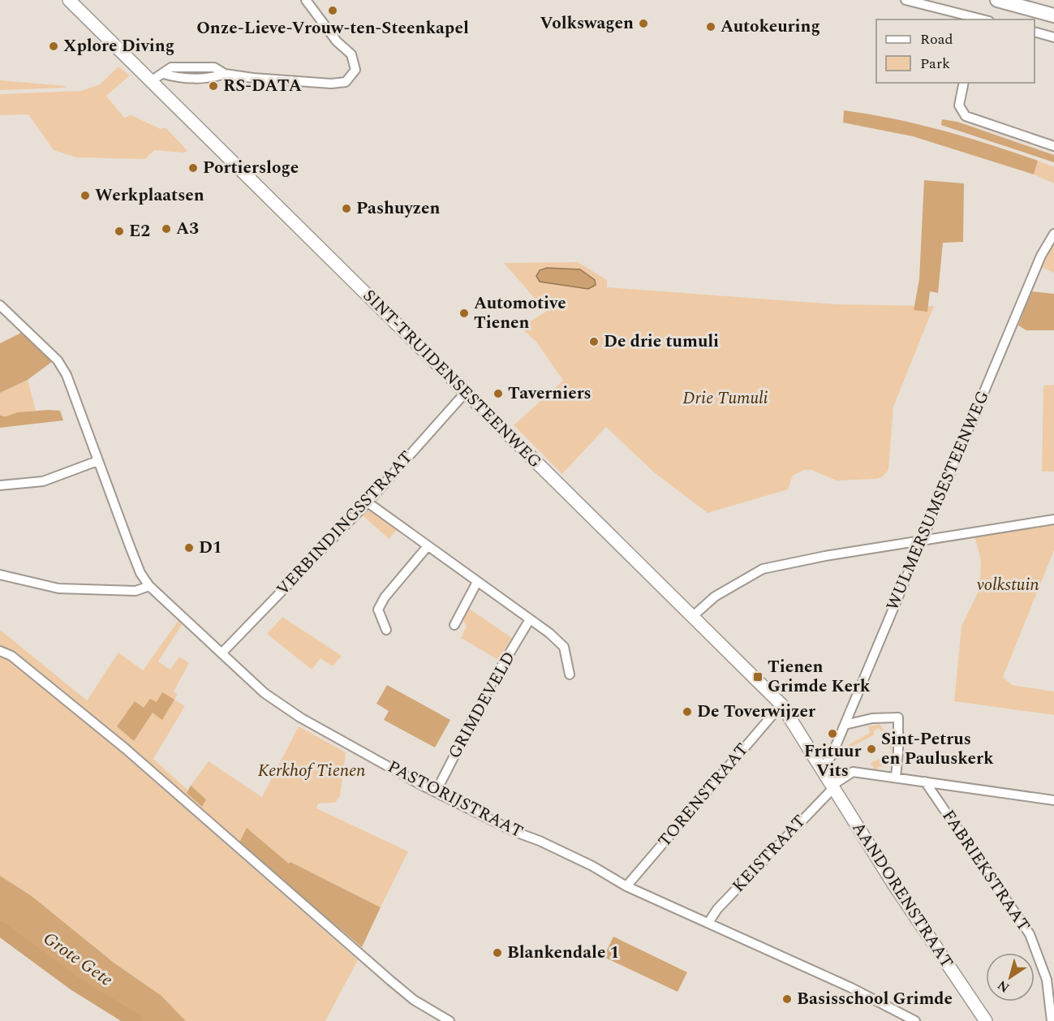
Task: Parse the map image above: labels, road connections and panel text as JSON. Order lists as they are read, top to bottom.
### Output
{
  "streets": {
    "main road": ["SINT-TRUIDENSESTEENWEG", "AANDORENSTRAAT"],
    "street": [
      "WULMERSUMSESTEENWEG",
      "VERBINDINGSSTRAAT",
      "GRIMDEVELD",
      "TORENSTRAAT",
      "PASTORIJSTRAAT",
      "KEISTRAAT",
      "FABRIEKSTRAAT"
    ]
  },
  "crossings": [
    ["SINT-TRUIDENSESTEENWEG", "WULMERSUMSESTEENWEG"],
    ["SINT-TRUIDENSESTEENWEG", "VERBINDINGSSTRAAT"],
    ["SINT-TRUIDENSESTEENWEG", "TORENSTRAAT"],
    ["SINT-TRUIDENSESTEENWEG", "AANDORENSTRAAT"],
    ["WULMERSUMSESTEENWEG", "AANDORENSTRAAT"],
    ["VERBINDINGSSTRAAT", "PASTORIJSTRAAT"],
    ["GRIMDEVELD", "PASTORIJSTRAAT"],
    ["TORENSTRAAT", "PASTORIJSTRAAT"],
    ["PASTORIJSTRAAT", "KEISTRAAT"],
    ["KEISTRAAT", "FABRIEKSTRAAT"],
    ["KEISTRAAT", "AANDORENSTRAAT"]
  ],
  "water": ["Grote Gete"],
  "parks": ["Drie Tumuli", "volkstuin", "Kerkhof Tienen"],
  "places": {
    "other": [
      "Onze-Lieve-Vrouw-ten-Steenkapel",
      "Volkswagen",
      "Autokeuring",
      "Xplore Diving",
      "RS-DATA",
      "Portiersloge",
      "Werkplaatsen",
      "Pashuyzen",
      "A3",
      "E2",
      "Automotive Tienen",
      "De drie tumuli",
      "Taverniers",
      "D1",
      "De Toverwijzer",
      "Frituur Vits",
      "Sint-Petrus en Pauluskerk",
      "Blankendale 1",
      "Basisschool Grimde"
    ],
    "transit": ["Tienen Grimde Kerk"]
  },
  "legend": ["Road", "Park"],
  "north": "bottom left"
}
